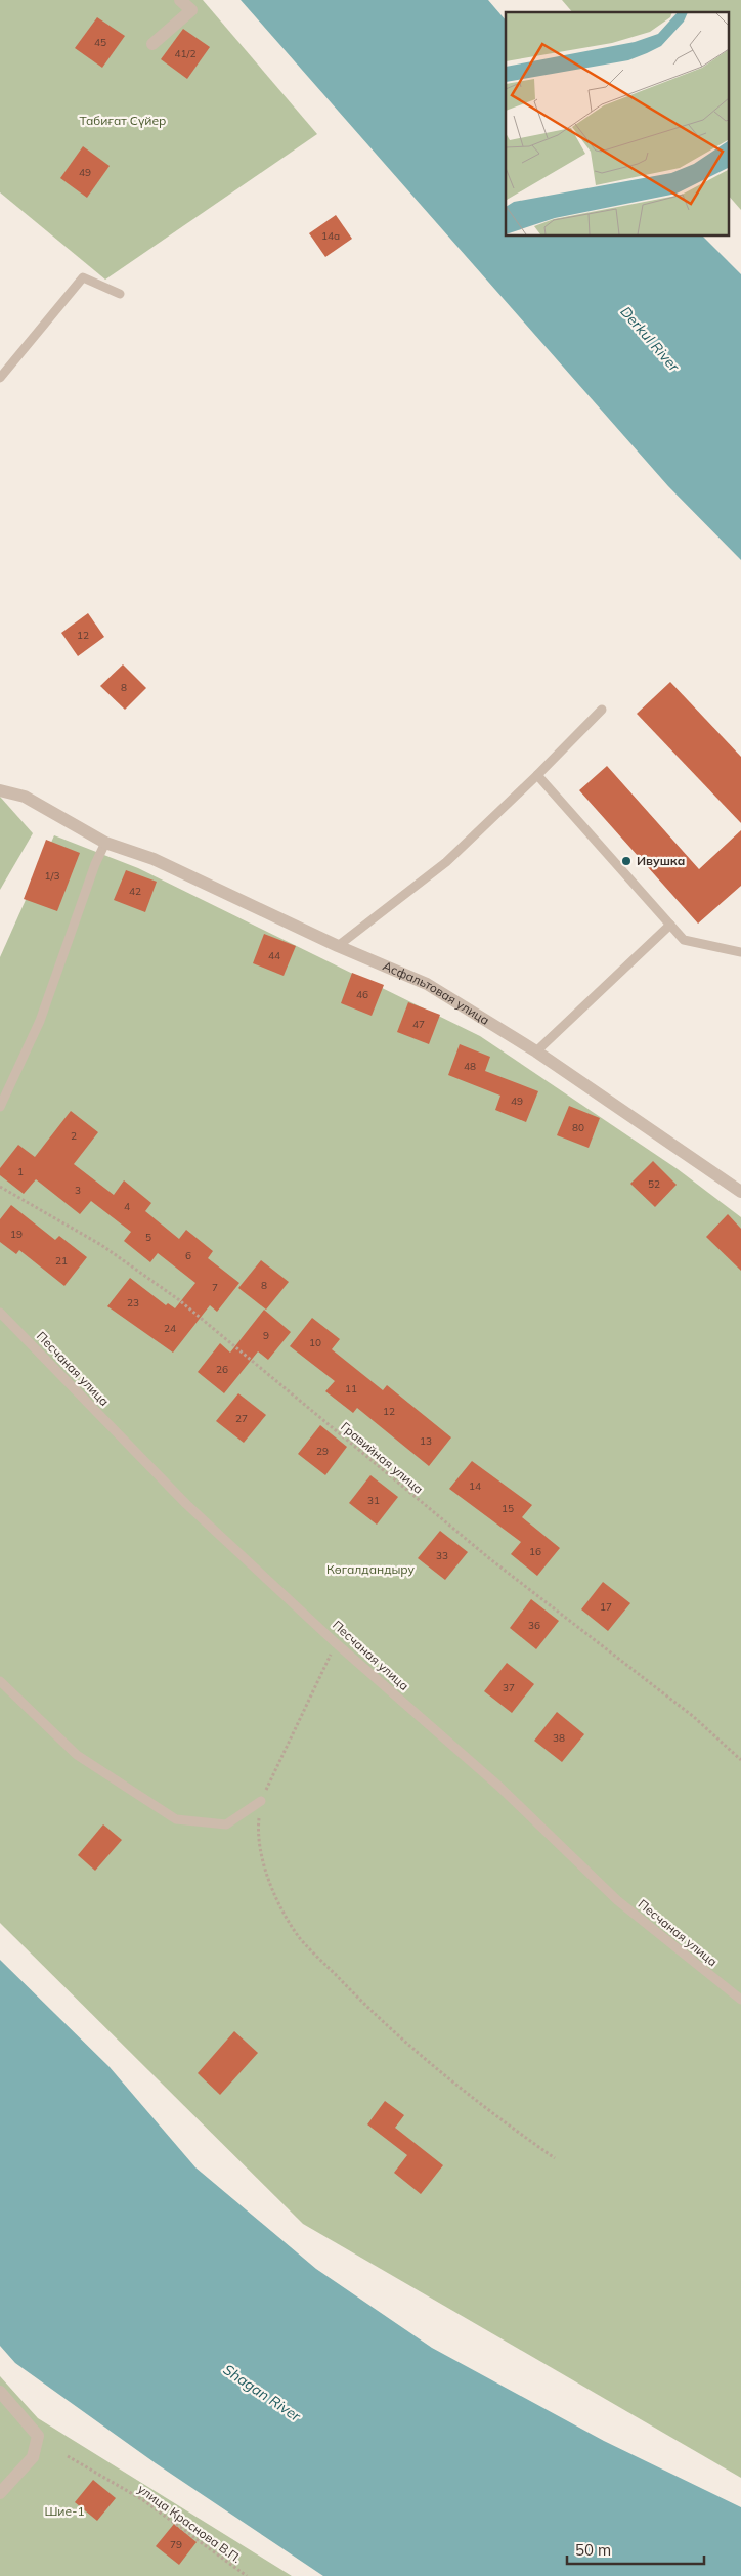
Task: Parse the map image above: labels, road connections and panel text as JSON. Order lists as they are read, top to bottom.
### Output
{
  "streets": {
    "street": ["Асфальтовая улица"],
    "lane": ["Песчаная улица"],
    "path": ["Гравийная улица", "улица Краснова В.П."]
  },
  "water": ["Derkul River", "Shagan River"],
  "parks": ["Табиғат Сүйер", "Көгалдандыру", "Шие-1"],
  "places": ["Ивушка"],
  "house_numbers": [
    "45",
    "41/2",
    "49",
    "14а",
    "12",
    "8",
    "1/3",
    "42",
    "44",
    "46",
    "47",
    "48",
    "49",
    "80",
    "2",
    "1",
    "52",
    "3",
    "4",
    "19",
    "5",
    "6",
    "21",
    "8",
    "7",
    "23",
    "24",
    "9",
    "10",
    "26",
    "11",
    "12",
    "27",
    "13",
    "29",
    "14",
    "31",
    "15",
    "16",
    "33",
    "17",
    "36",
    "37",
    "38",
    "79"
  ],
  "scale_bar": "50 m"
}
